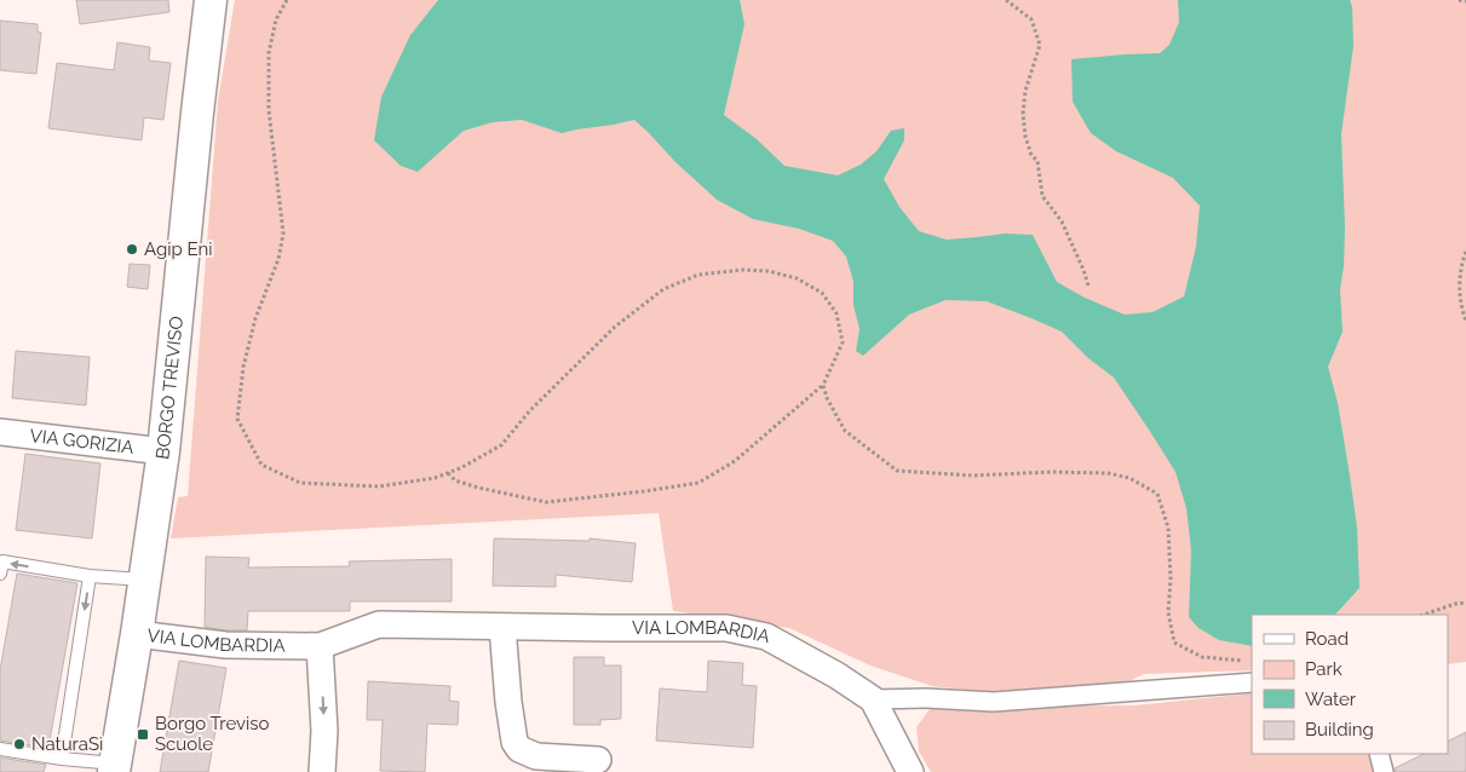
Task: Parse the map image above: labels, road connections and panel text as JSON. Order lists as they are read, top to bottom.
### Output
{
  "streets": {
    "street": ["BORGO TREVISO", "VIA GORIZIA", "VIA LOMBARDIA"]
  },
  "crossings": [
    ["BORGO TREVISO", "VIA GORIZIA"],
    ["BORGO TREVISO", "VIA LOMBARDIA"]
  ],
  "places": {
    "other": ["Agip Eni", "NaturaSì"],
    "transit": ["Borgo Treviso Scuole"]
  },
  "legend": [
    "Road",
    "Park",
    "Water",
    "Building"
  ]
}
